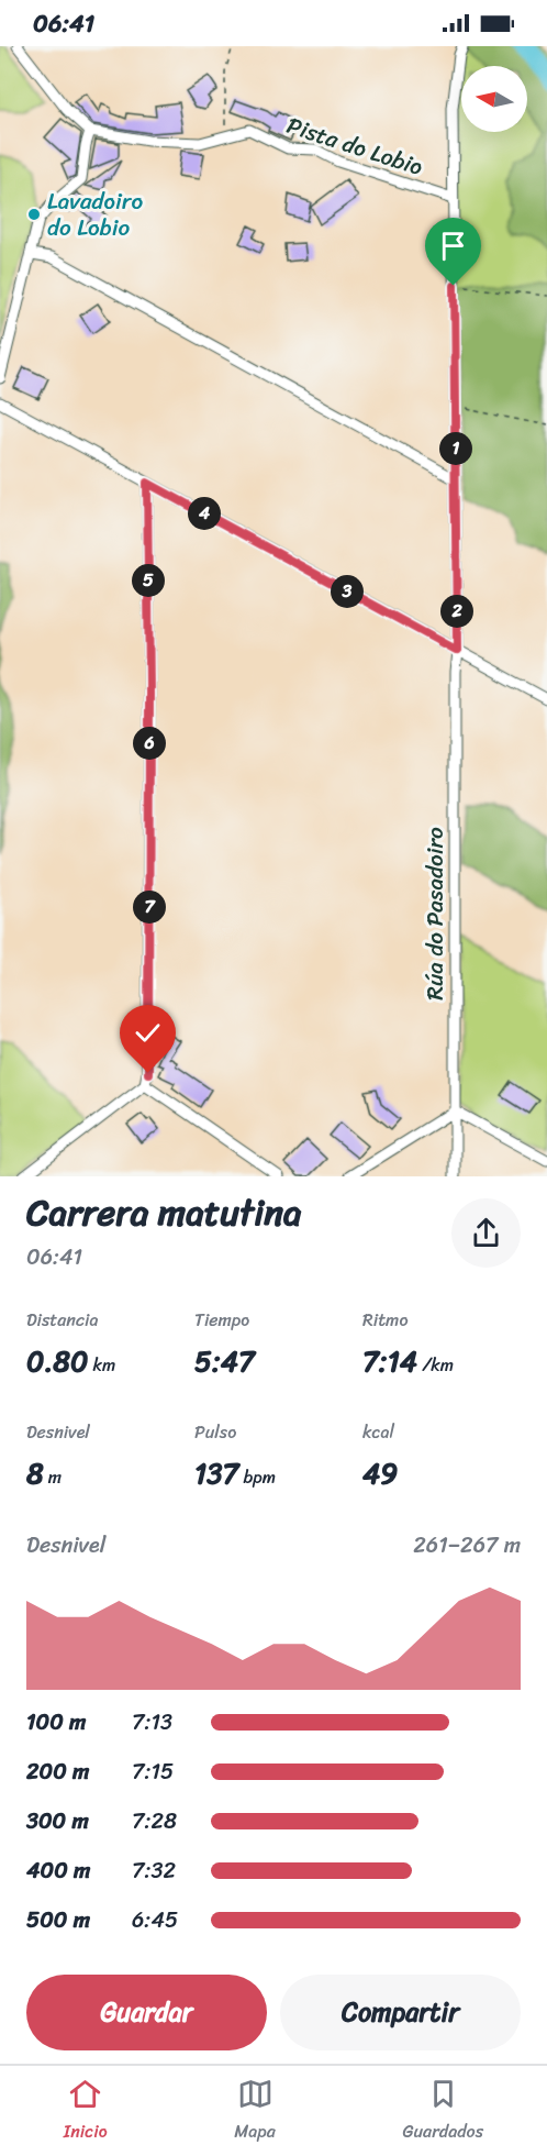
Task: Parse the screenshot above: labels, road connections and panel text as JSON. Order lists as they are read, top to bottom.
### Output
{
  "streets": {
    "street": ["Pista do Lobio", "Rúa do Pasadoiro"]
  },
  "crossings": [
    ["Pista do Lobio", "Rúa do Pasadoiro"]
  ],
  "places": ["Lavadoiro do Lobio"],
  "north": "left",
  "page": {
    "status": "06:41",
    "pins": [
      "1",
      "4",
      "5",
      "3",
      "2",
      "6",
      "7"
    ],
    "heading": ["Carrera matutina", "06:41"],
    "stats": [
      ["Distancia", "0.80 km"],
      ["Tiempo", "5:47"],
      ["Ritmo", "7:14 /km"],
      ["Desnivel", "8 m"],
      ["Pulso", "137 bpm"],
      ["kcal", "49"]
    ],
    "chart": ["Desnivel", "261–267 m"],
    "list": [
      {
        "name": "100 m",
        "note": "7:13"
      },
      {
        "name": "200 m",
        "note": "7:15"
      },
      {
        "name": "300 m",
        "note": "7:28"
      },
      {
        "name": "400 m",
        "note": "7:32"
      },
      {
        "name": "500 m",
        "note": "6:45"
      }
    ],
    "buttons": ["Guardar", "Compartir"],
    "tabs": ["Inicio", "Mapa", "Guardados"]
  }
}
